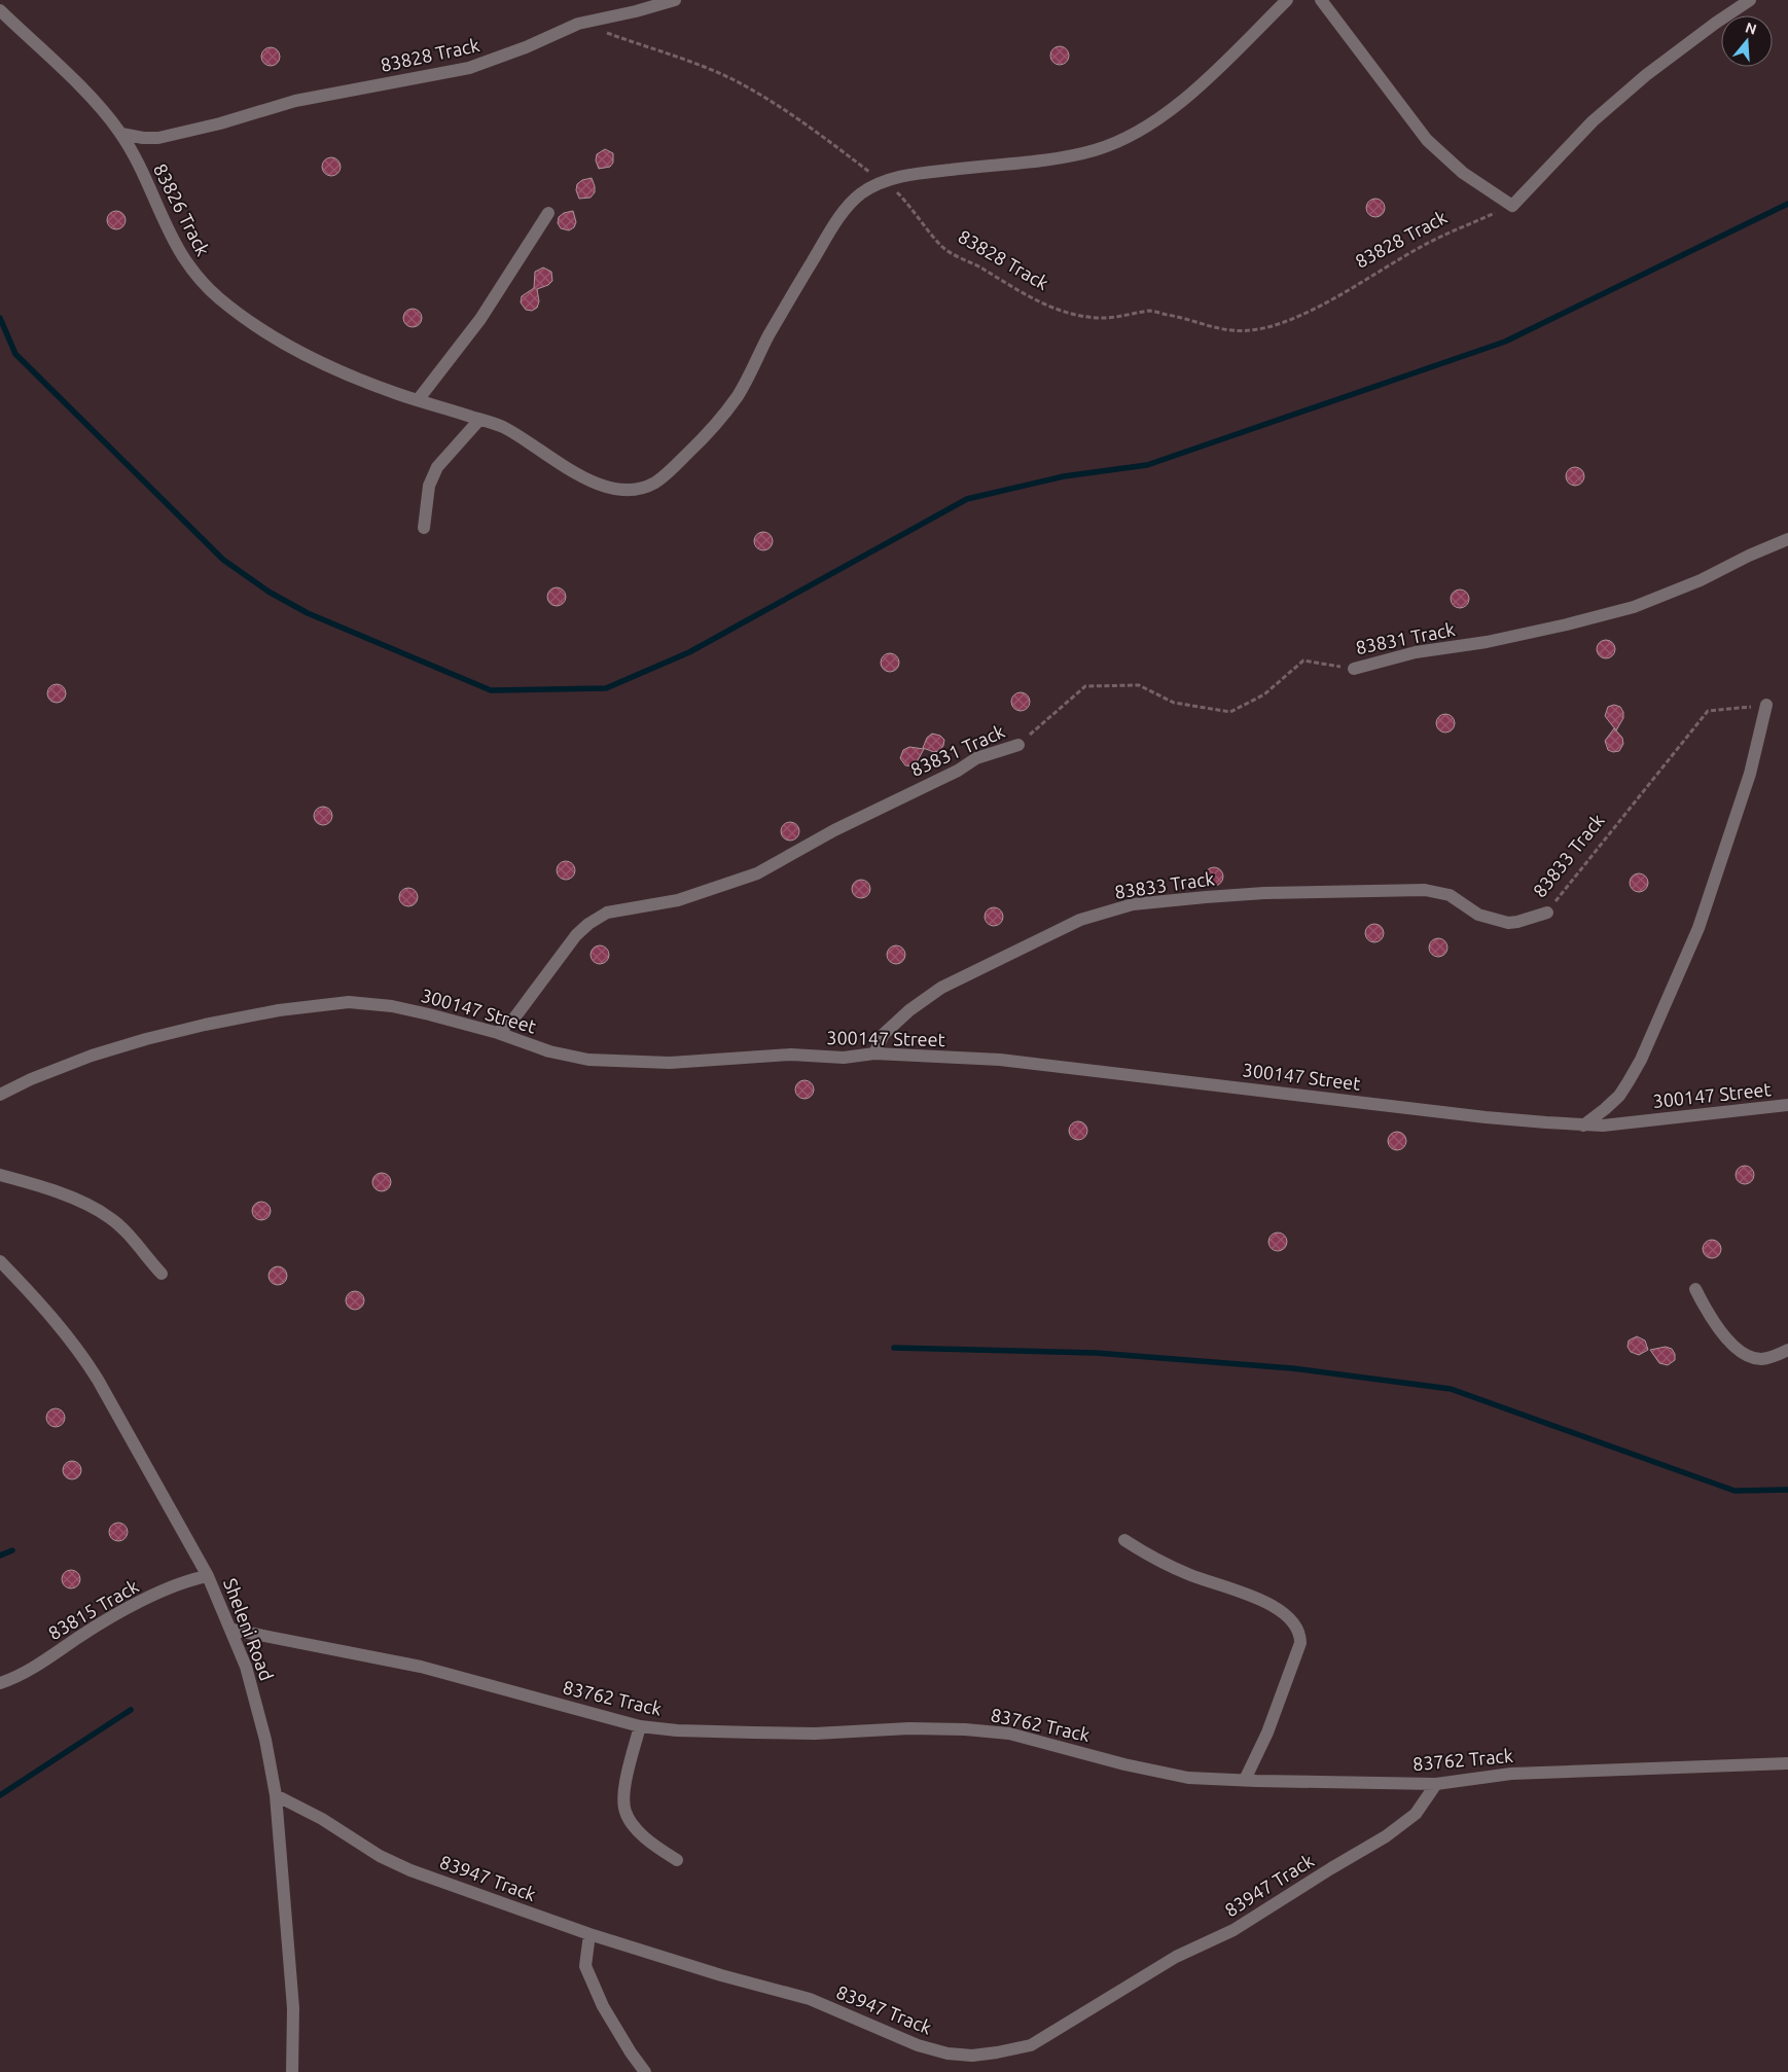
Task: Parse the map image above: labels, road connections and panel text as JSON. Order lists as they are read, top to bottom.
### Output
{
  "streets": {
    "street": [
      "83828 Track",
      "83826 Track",
      "83831 Track",
      "83833 Track",
      "300147 Street",
      "83815 Track",
      "Sheleni Road",
      "83762 Track",
      "83947 Track"
    ]
  },
  "crossings": [
    ["83828 Track", "83826 Track"],
    ["83831 Track", "300147 Street"],
    ["83833 Track", "300147 Street"],
    ["83815 Track", "Sheleni Road"],
    ["Sheleni Road", "83762 Track"],
    ["Sheleni Road", "83947 Track"],
    ["83762 Track", "83947 Track"]
  ],
  "north": "top"
}
